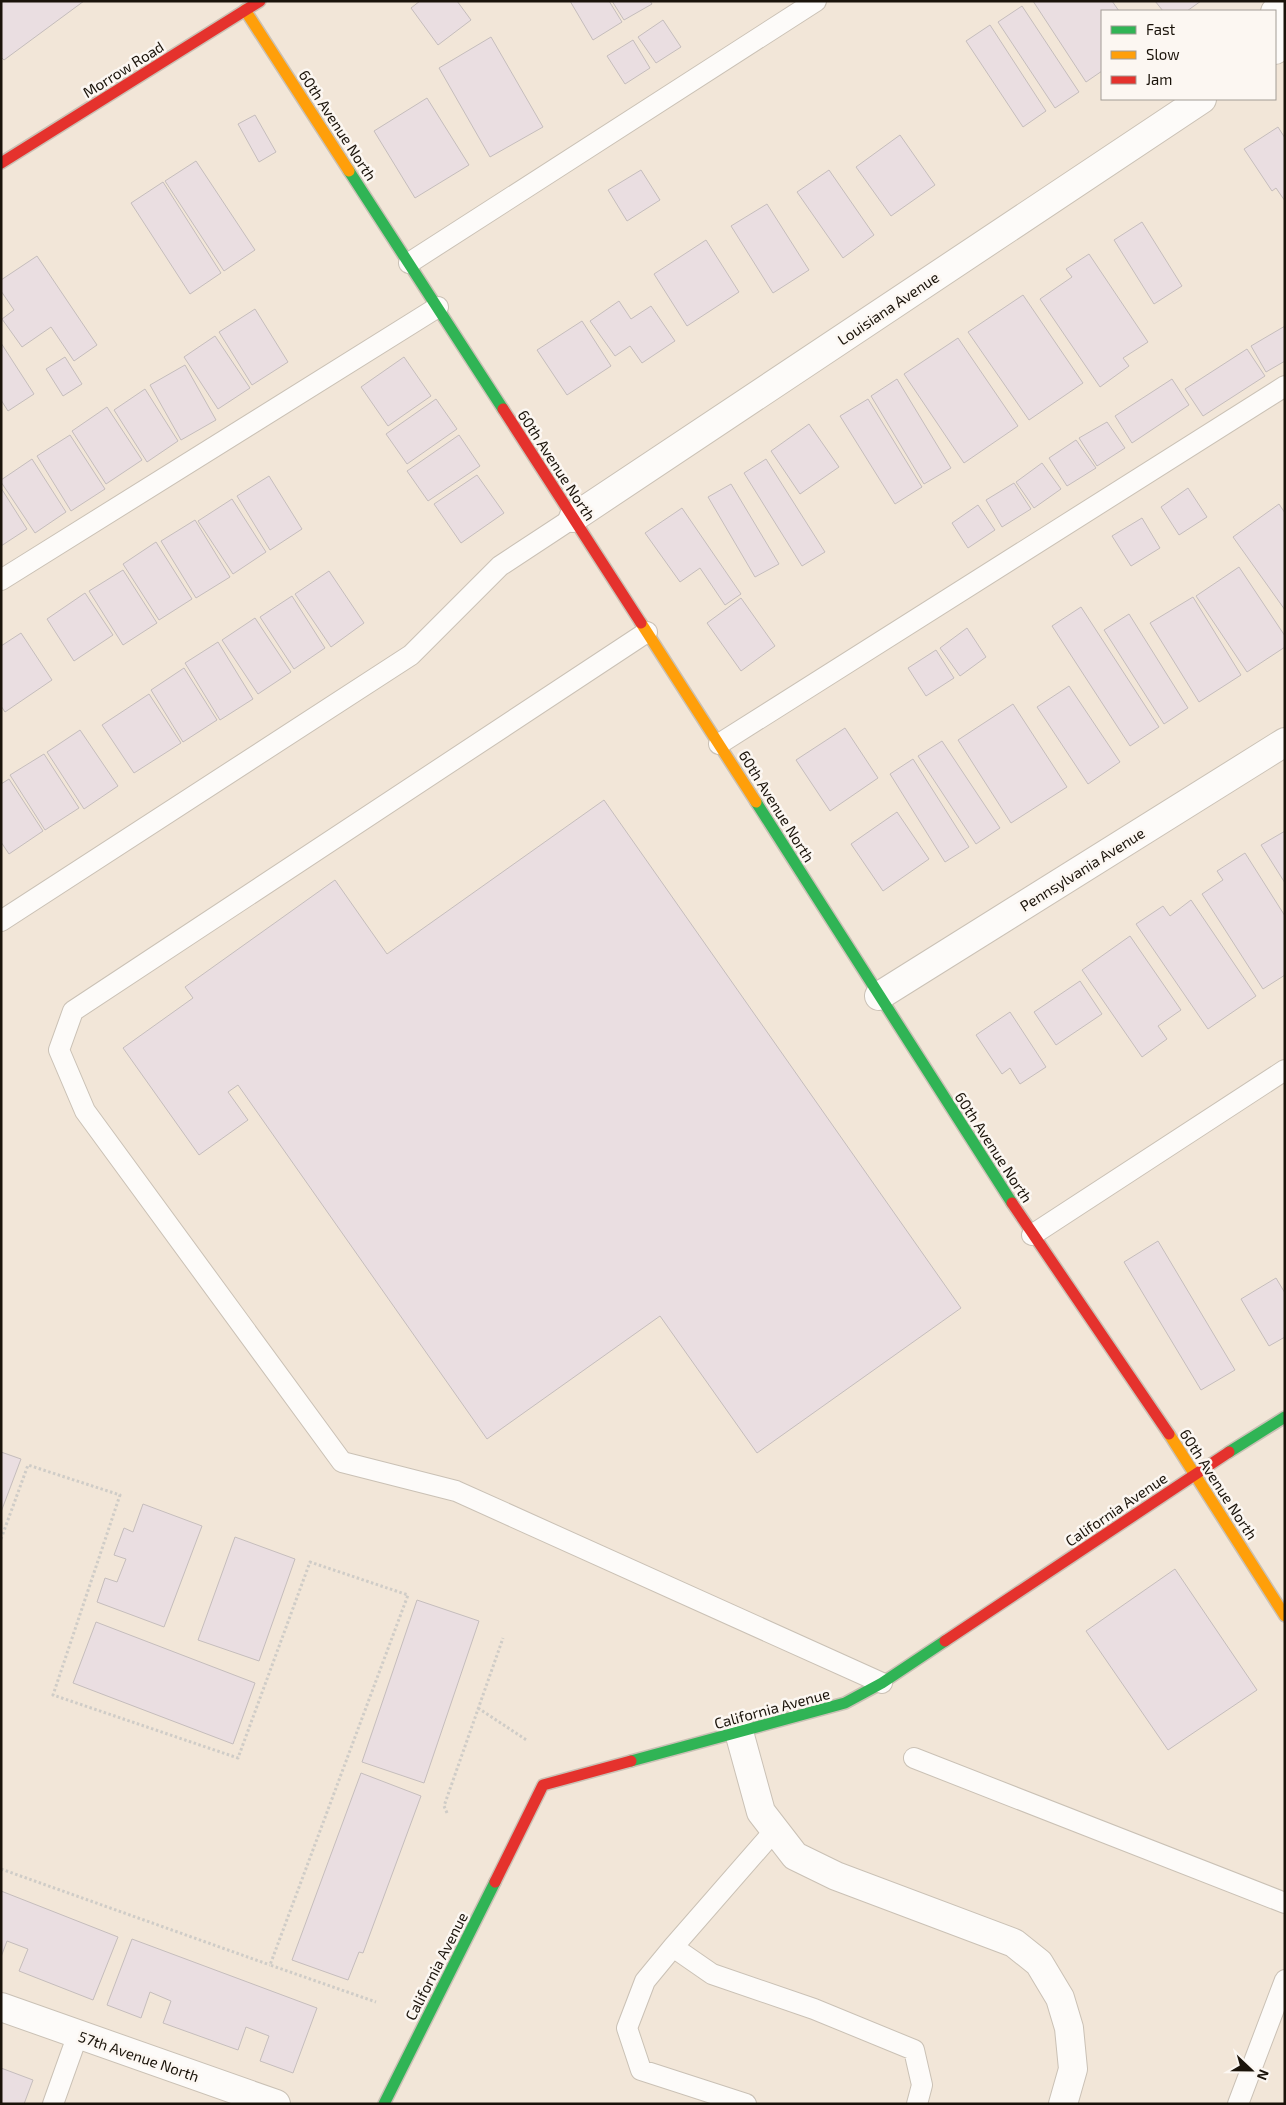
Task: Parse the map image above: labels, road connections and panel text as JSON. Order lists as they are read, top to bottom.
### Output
{
  "streets": {
    "street": [
      "Morrow Road",
      "60th Avenue North",
      "Louisiana Avenue",
      "Pennsylvania Avenue",
      "California Avenue",
      "57th Avenue North"
    ]
  },
  "crossings": [
    ["Morrow Road", "60th Avenue North"],
    ["60th Avenue North", "Louisiana Avenue"],
    ["60th Avenue North", "Pennsylvania Avenue"],
    ["60th Avenue North", "California Avenue"]
  ],
  "legend": ["Fast", "Slow", "Jam"],
  "north": "right"
}
